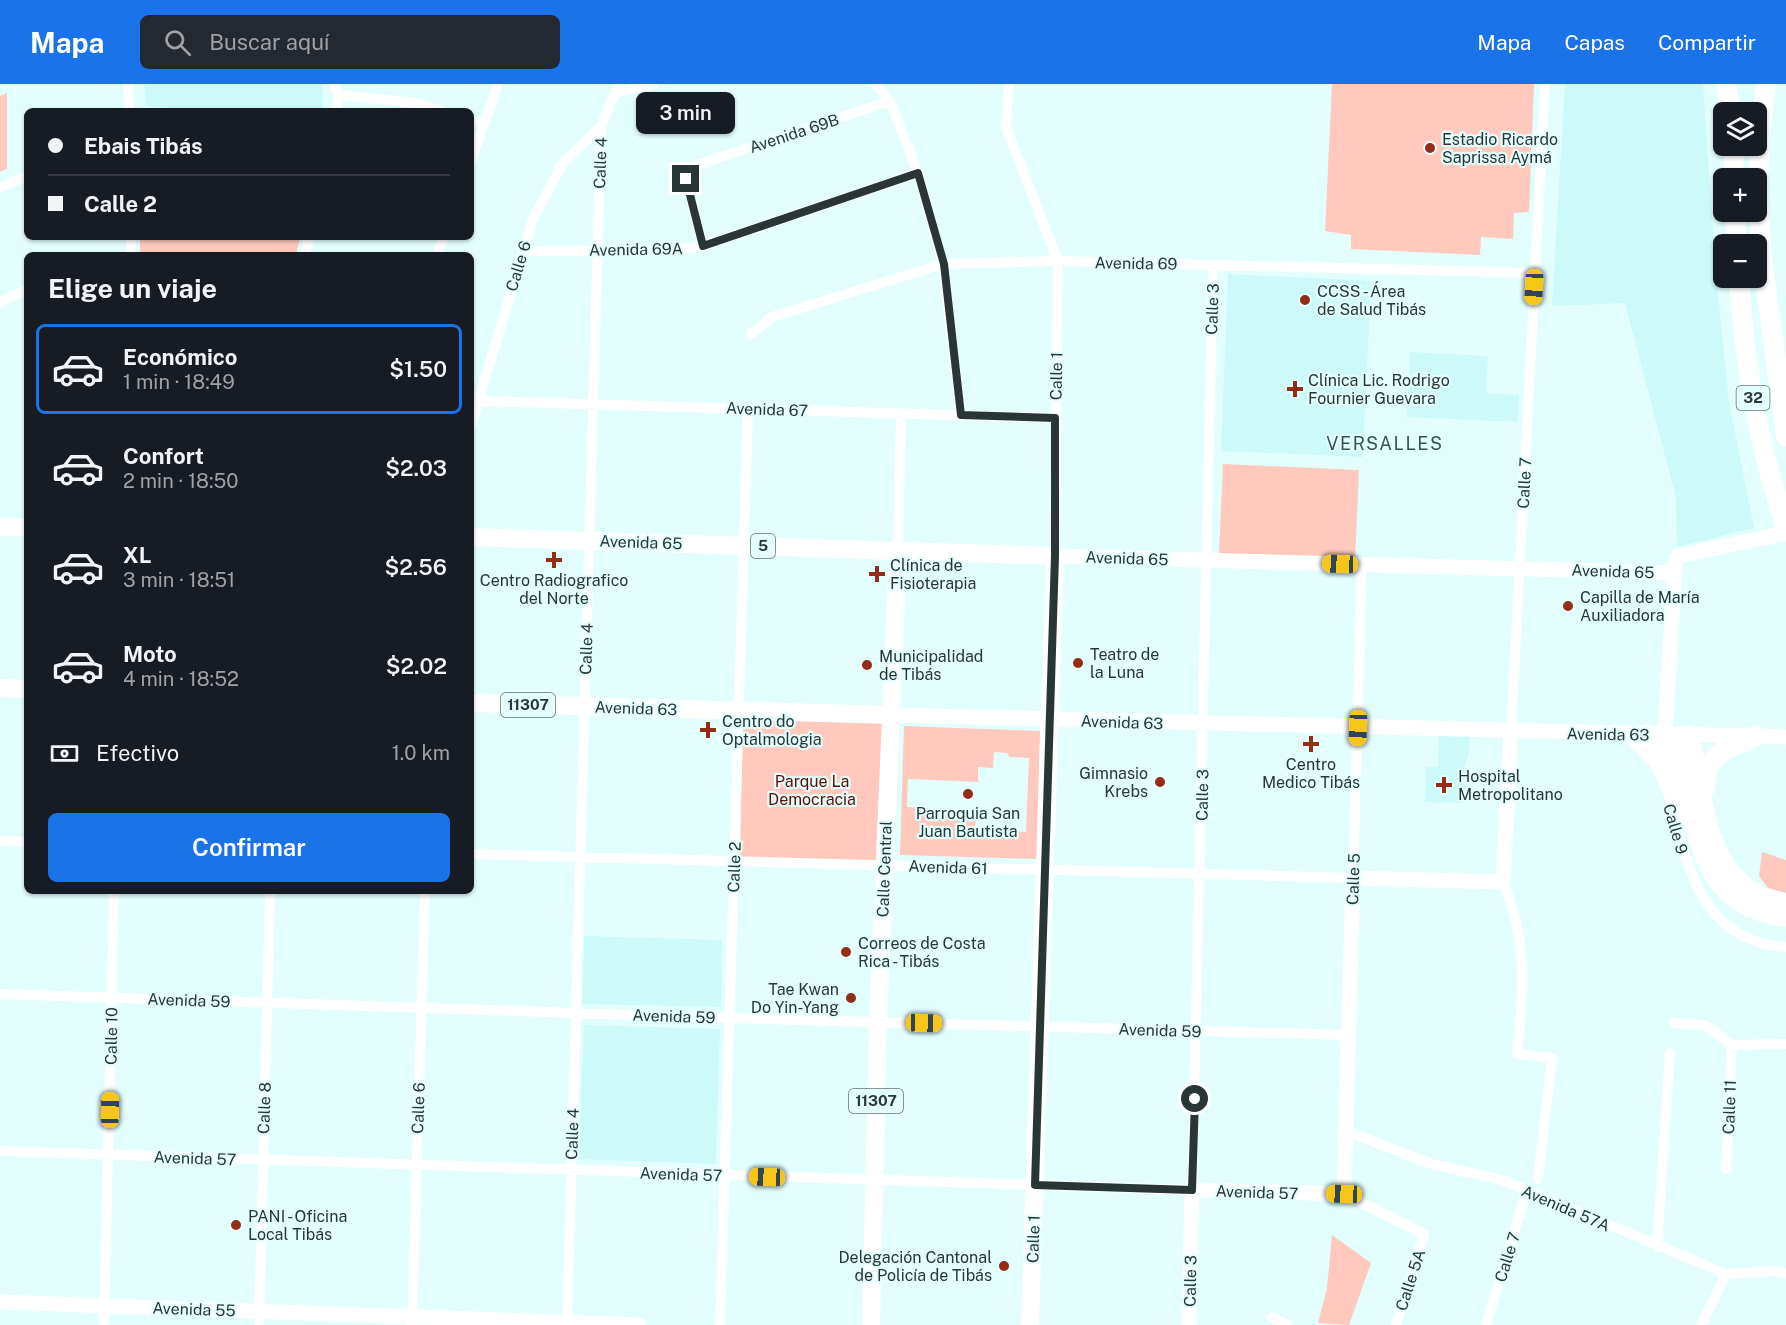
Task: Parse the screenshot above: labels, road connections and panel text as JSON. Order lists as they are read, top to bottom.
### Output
{
  "streets": {
    "highway": ["32"],
    "main road": [
      "Calle 1",
      "Avenida 65",
      "5",
      "11307",
      "Avenida 63",
      "Calle Central"
    ],
    "street": [
      "Avenida 69B",
      "Calle 4",
      "Avenida 69A",
      "Avenida 69",
      "Calle 6",
      "Calle 3",
      "Avenida 67",
      "Calle 7",
      "Calle 9",
      "Calle 2",
      "Avenida 61",
      "Calle 5",
      "Avenida 59",
      "Calle 10",
      "Calle 11",
      "Calle 8",
      "Avenida 57",
      "Avenida 57A",
      "Calle 5A",
      "Avenida 55"
    ]
  },
  "crossings": [
    ["Avenida 69B", "Avenida 69A"],
    ["Calle 4", "Avenida 69A"],
    ["Calle 4", "Calle 6"],
    ["Calle 4", "Avenida 67"],
    ["Calle 4", "Avenida 65"],
    ["Calle 4", "Avenida 63"],
    ["Calle 4", "Avenida 61"],
    ["Calle 4", "Avenida 59"],
    ["Calle 4", "Avenida 57"],
    ["Calle 4", "Avenida 55"],
    ["Avenida 69A", "Calle 6"],
    ["Avenida 69", "Calle 3"],
    ["Avenida 69", "Calle 1"],
    ["Avenida 69", "Calle 7"],
    ["Calle 6", "Avenida 67"],
    ["Calle 6", "Avenida 59"],
    ["Calle 6", "Avenida 57"],
    ["Calle 6", "Avenida 55"],
    ["Calle 3", "Avenida 65"],
    ["Calle 3", "Avenida 63"],
    ["Calle 3", "Avenida 61"],
    ["Calle 3", "Avenida 59"],
    ["Calle 3", "Avenida 57"],
    ["Calle 1", "Avenida 67"],
    ["Calle 1", "Avenida 65"],
    ["Calle 1", "Avenida 63"],
    ["Calle 1", "Avenida 61"],
    ["Calle 1", "Avenida 59"],
    ["Calle 1", "Avenida 57"],
    ["Avenida 67", "Calle 2"],
    ["Avenida 67", "Calle Central"],
    ["Calle 7", "Avenida 65"],
    ["Calle 7", "Avenida 63"],
    ["Calle 7", "Avenida 57A"],
    ["Avenida 65", "Calle 2"],
    ["Avenida 65", "Calle Central"],
    ["Avenida 65", "Calle 5"],
    ["Avenida 63", "Calle 9"],
    ["Avenida 63", "Calle 2"],
    ["Avenida 63", "Calle Central"],
    ["Avenida 63", "Calle 5"],
    ["Calle 2", "Avenida 61"],
    ["Calle 2", "Avenida 59"],
    ["Calle 2", "Avenida 57"],
    ["Avenida 61", "Calle Central"],
    ["Avenida 61", "Calle 5"],
    ["Calle Central", "Avenida 59"],
    ["Calle Central", "Avenida 57"],
    ["Calle 5", "Avenida 59"],
    ["Calle 5", "Avenida 57"],
    ["Calle 5", "Avenida 57A"],
    ["Avenida 59", "Calle 10"],
    ["Avenida 59", "Calle 8"],
    ["Calle 10", "Avenida 57"],
    ["Calle 10", "Avenida 55"],
    ["Calle 8", "Avenida 57"],
    ["Calle 8", "Avenida 55"],
    ["Avenida 57", "Calle 5A"]
  ],
  "districts": ["VERSALLES"],
  "parks": ["Parque La Democracia"],
  "places": {
    "other": [
      "Estadio Ricardo Saprissa Aymá",
      "CCSS - Área de Salud Tibás",
      "Capilla de María Auxiliadora",
      "Teatro de la Luna",
      "Municipalidad de Tibás",
      "Gimnasio Krebs",
      "Parroquia San Juan Bautista",
      "Correos de Costa Rica - Tibás",
      "Tae Kwan Do Yin-Yang",
      "PANI - Oficina Local Tibás",
      "Delegación Cantonal de Policía de Tibás"
    ],
    "health": [
      "Clínica Lic. Rodrigo Fournier Guevara",
      "Centro Radiografico del Norte",
      "Clínica de Fisioterapia",
      "Centro do Optalmologia",
      "Centro Medico Tibás",
      "Hospital Metropolitano"
    ]
  },
  "page": {
    "header": "Mapa",
    "search": "Buscar aquí",
    "nav": ["Mapa", "Capas", "Compartir"],
    "bubble": "3 min",
    "map_buttons": ["+", "−"],
    "banner": ["Ebais Tibás", "Calle 2"],
    "heading": "Elige un viaje",
    "list": [
      {
        "name": "Económico",
        "note": "1 min · 18:49",
        "value": "$1.50"
      },
      {
        "name": "Confort",
        "note": "2 min · 18:50",
        "value": "$2.03"
      },
      {
        "name": "XL",
        "note": "3 min · 18:51",
        "value": "$2.56"
      },
      {
        "name": "Moto",
        "note": "4 min · 18:52",
        "value": "$2.02"
      }
    ],
    "pay": ["Efectivo", "1.0 km"],
    "buttons": "Confirmar"
  }
}
